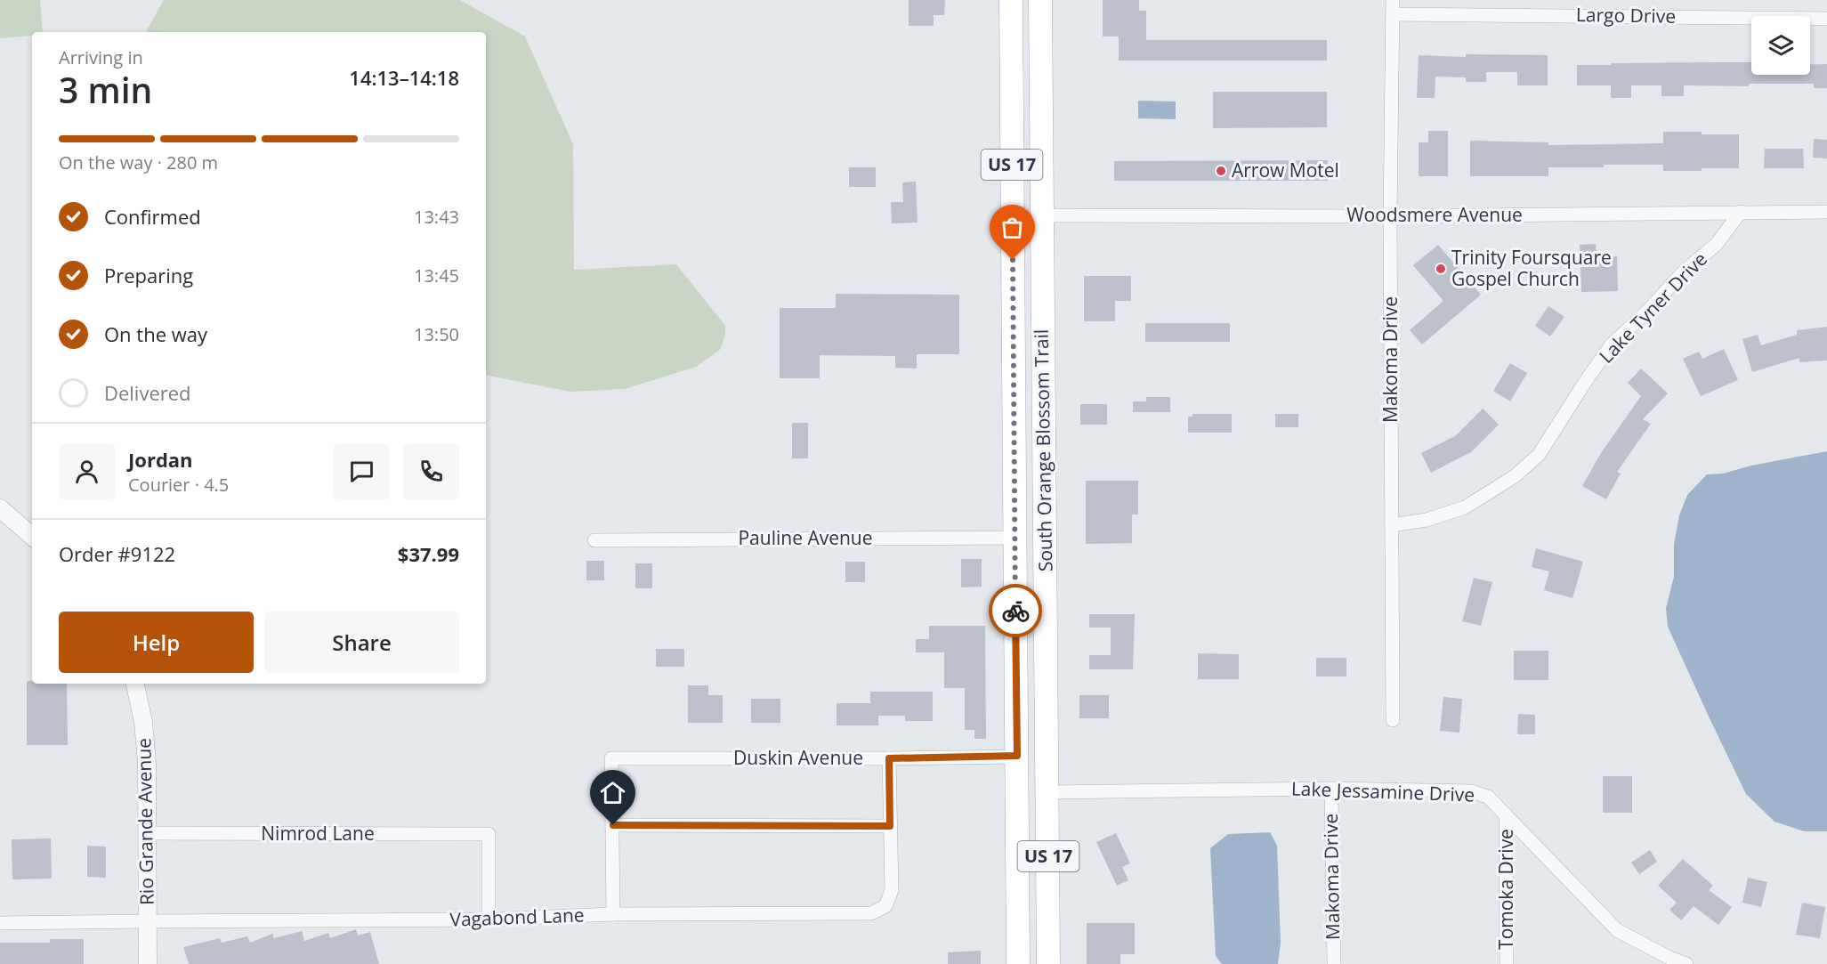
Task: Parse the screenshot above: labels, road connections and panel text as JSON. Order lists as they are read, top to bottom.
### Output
{
  "streets": {
    "main road": ["US 17", "South Orange Blossom Trail"],
    "street": [
      "Largo Drive",
      "Woodsmere Avenue",
      "Lake Tyner Drive",
      "Makoma Drive",
      "Pauline Avenue",
      "Duskin Avenue",
      "Lake Jessamine Drive",
      "Rio Grande Avenue",
      "Nimrod Lane",
      "Tomoka Drive",
      "Vagabond Lane"
    ]
  },
  "crossings": [
    ["Largo Drive", "Makoma Drive"],
    ["Woodsmere Avenue", "Lake Tyner Drive"],
    ["Woodsmere Avenue", "Makoma Drive"],
    ["Woodsmere Avenue", "South Orange Blossom Trail"],
    ["Lake Tyner Drive", "Makoma Drive"],
    ["Makoma Drive", "Lake Jessamine Drive"],
    ["South Orange Blossom Trail", "Pauline Avenue"],
    ["South Orange Blossom Trail", "Duskin Avenue"],
    ["South Orange Blossom Trail", "Lake Jessamine Drive"],
    ["Lake Jessamine Drive", "Tomoka Drive"],
    ["Rio Grande Avenue", "Nimrod Lane"],
    ["Rio Grande Avenue", "Vagabond Lane"],
    ["Nimrod Lane", "Vagabond Lane"]
  ],
  "places": ["Arrow Motel", "Trinity Foursquare Gospel Church"],
  "page": {
    "heading": ["3 min", "Arriving in", "14:13–14:18"],
    "panel": [
      "Jordan",
      "Courier · 4.5",
      "Order #9122",
      "$37.99"
    ],
    "bar": "On the way · 280 m",
    "list": [
      ["Confirmed", "13:43"],
      ["Preparing", "13:45"],
      ["On the way", "13:50"],
      "Delivered"
    ],
    "buttons": ["Help", "Share"]
  }
}
